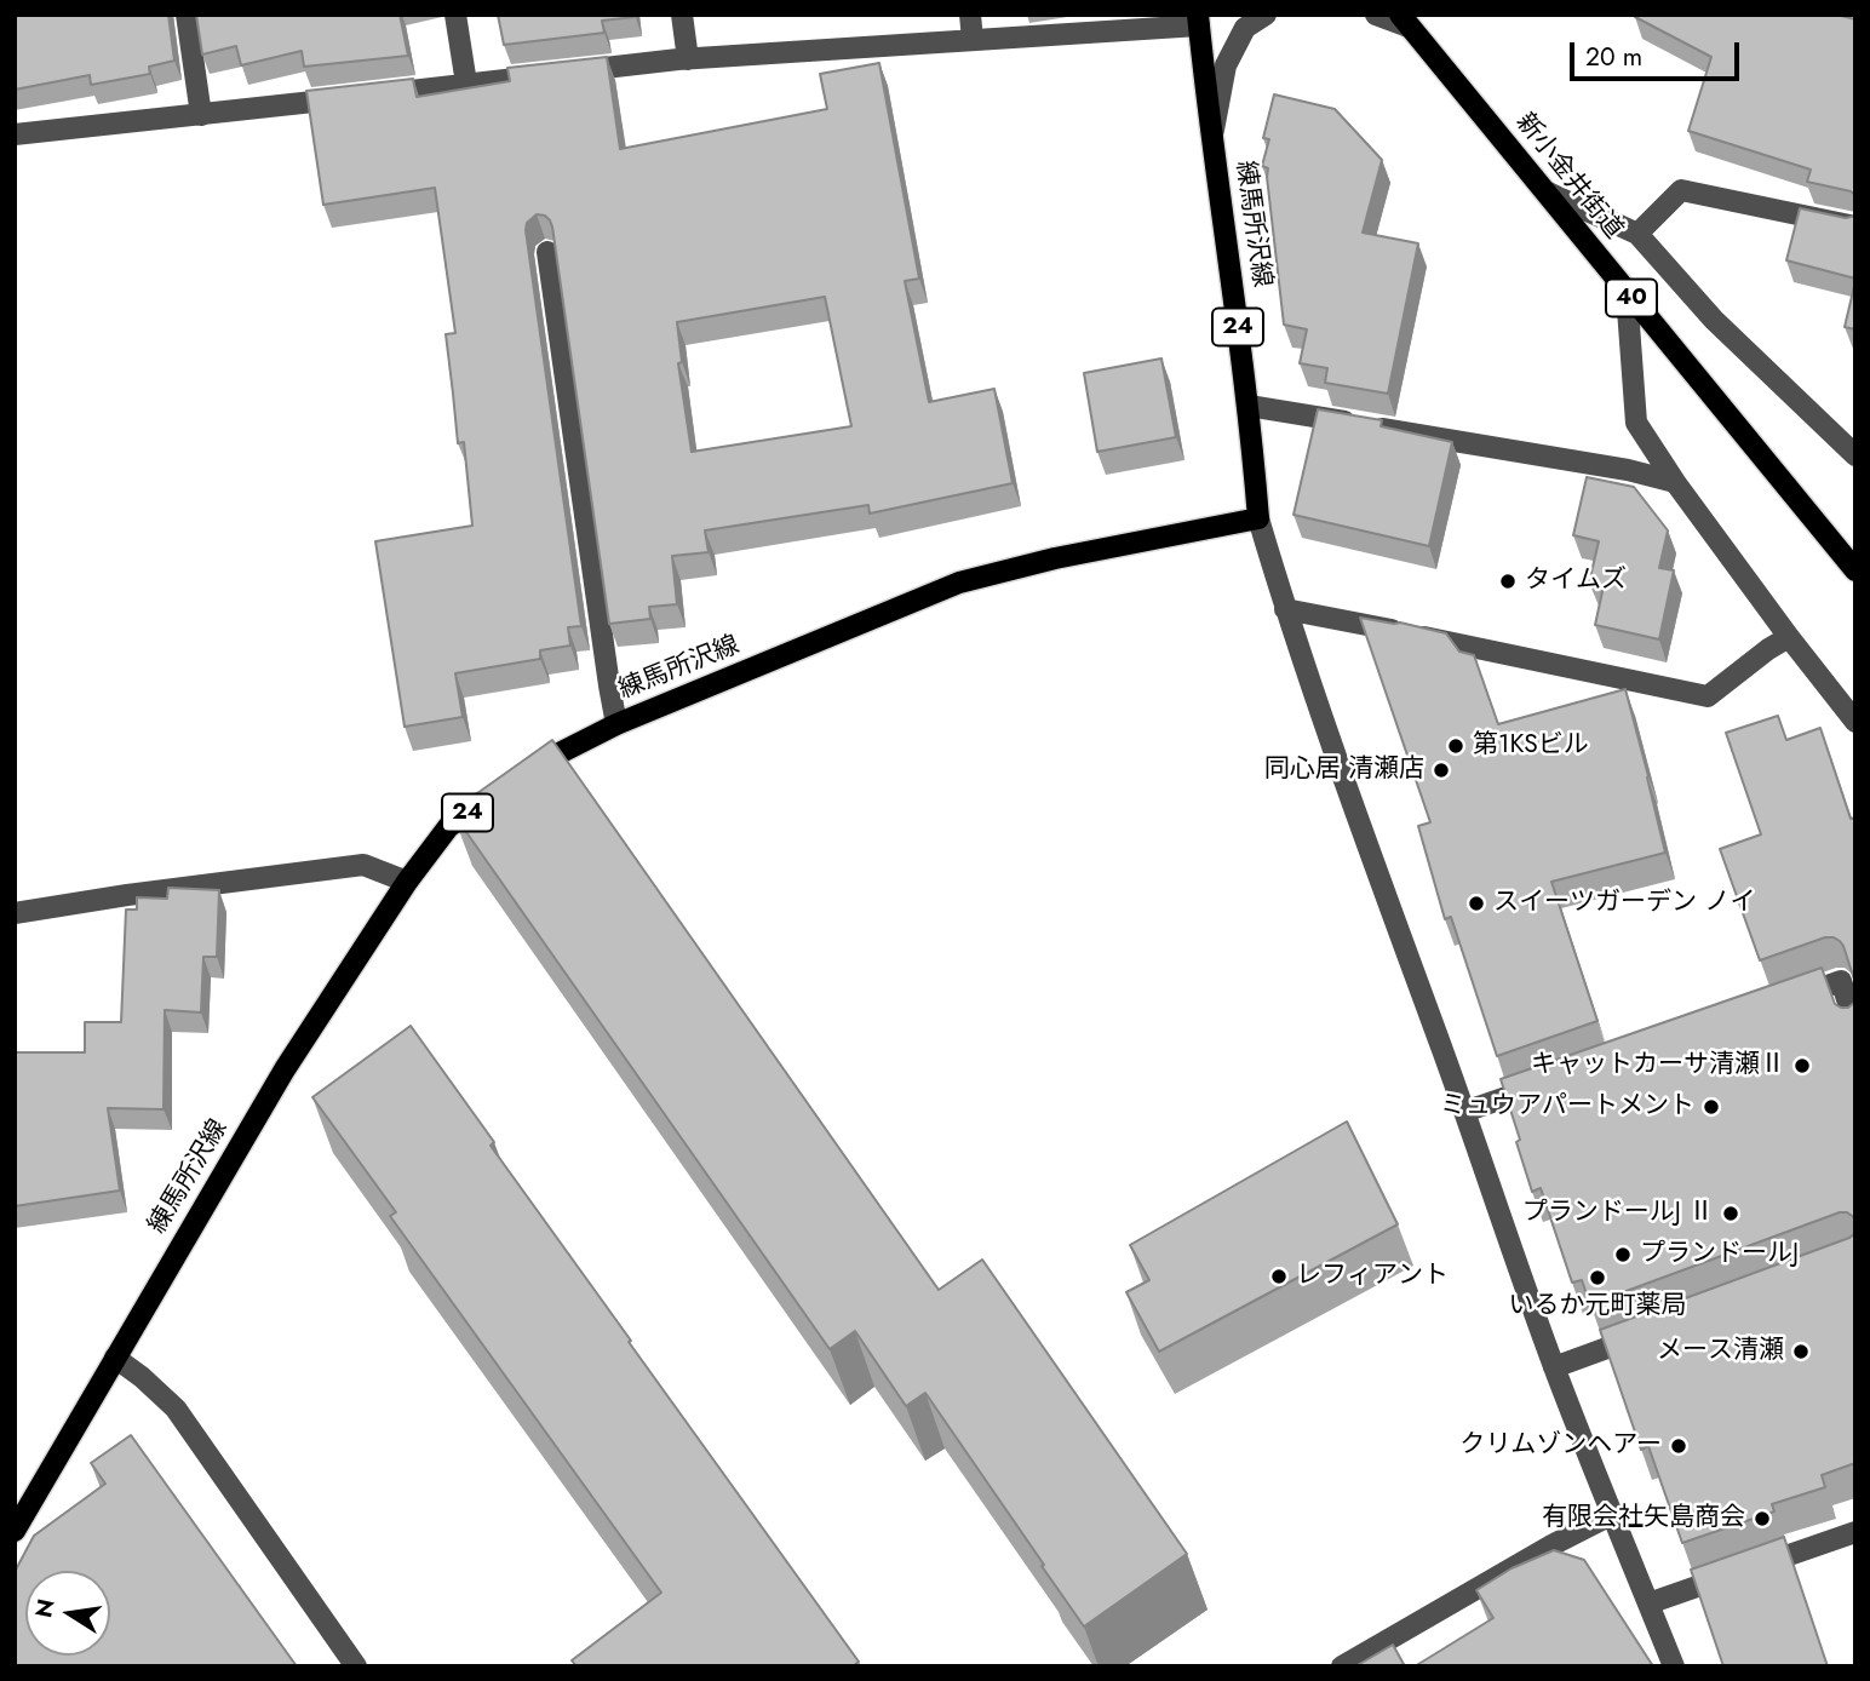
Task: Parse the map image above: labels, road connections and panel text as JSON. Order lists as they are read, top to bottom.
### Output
{
  "streets": {
    "main road": [
      "新小金井街道",
      "練馬所沢線",
      "40",
      "24"
    ]
  },
  "places": [
    "タイムズ",
    "第1KSビル",
    "同心居 清瀬店",
    "スイーツガーデン ノイ",
    "キャットカーサ清瀬Ⅱ",
    "ミュウアパートメント",
    "プランドールJ Ⅱ",
    "プランドールJ",
    "レフィアント",
    "いるか元町薬局",
    "メース清瀬",
    "クリムゾンヘアー",
    "有限会社矢島商会"
  ],
  "scale_bar": "20 m",
  "north": "left"
}
